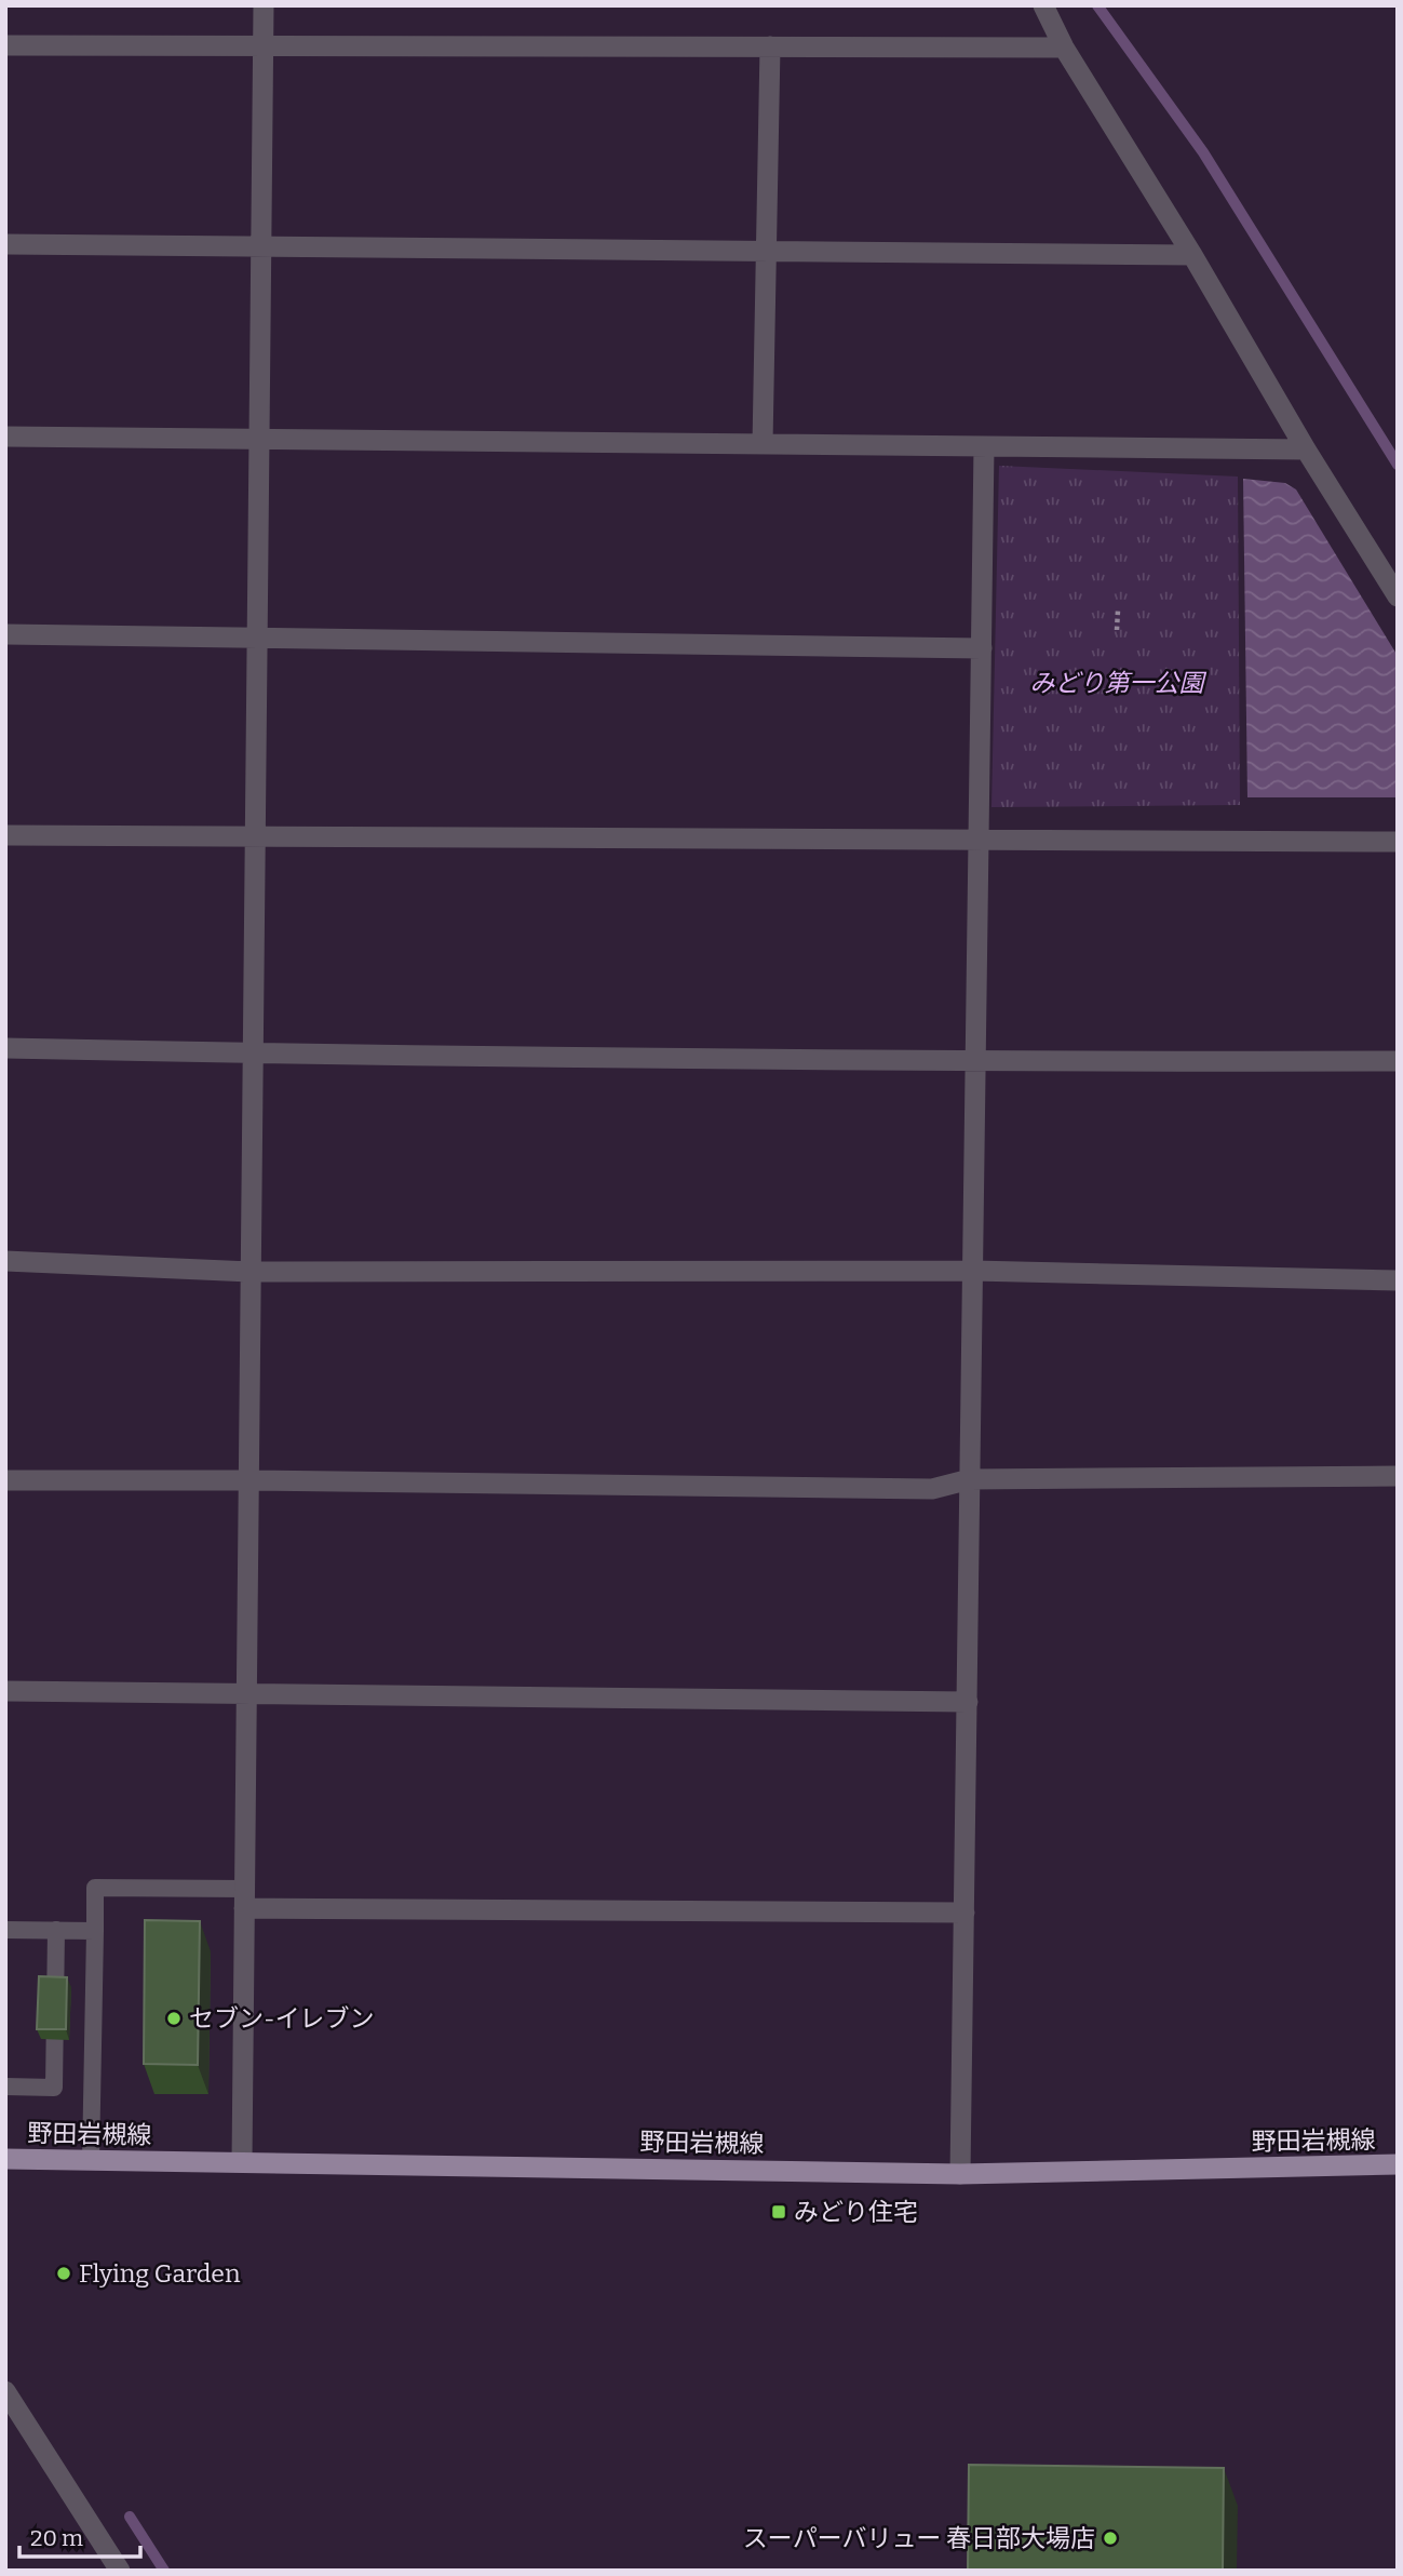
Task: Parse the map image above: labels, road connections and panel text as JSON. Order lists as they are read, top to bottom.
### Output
{
  "streets": {
    "main road": ["野田岩槻線"]
  },
  "parks": ["みどり第一公園"],
  "places": {
    "other": ["セブン-イレブン", "Flying Garden", "スーパーバリュー 春日部大場店"],
    "transit": ["みどり住宅"]
  },
  "scale_bar": "20 m"
}
